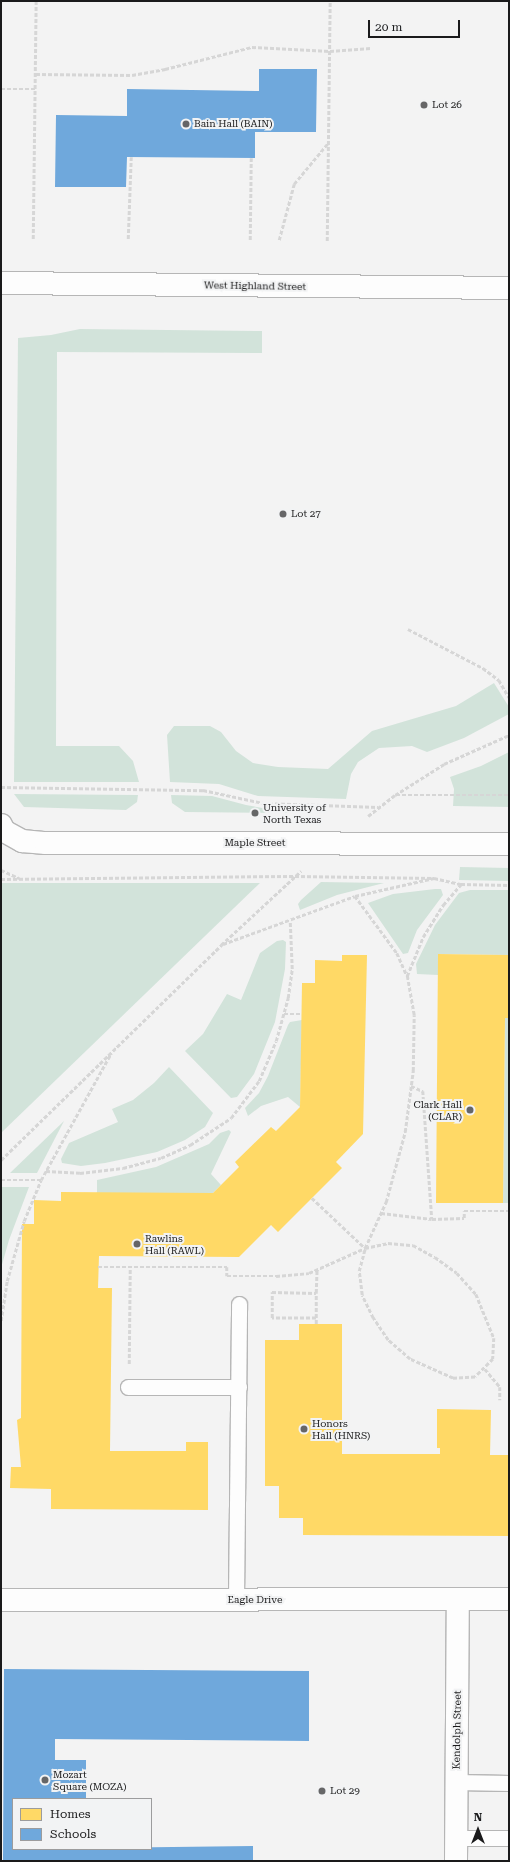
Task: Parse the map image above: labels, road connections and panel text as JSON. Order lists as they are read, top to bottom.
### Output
{
  "streets": {
    "street": [
      "West Highland Street",
      "Maple Street",
      "Eagle Drive",
      "Kendolph Street"
    ]
  },
  "crossings": [
    ["Eagle Drive", "Kendolph Street"]
  ],
  "places": [
    "Lot 26",
    "Bain Hall (BAIN)",
    "Lot 27",
    "University of North Texas",
    "Clark Hall (CLAR)",
    "Rawlins Hall (RAWL)",
    "Honors Hall (HNRS)",
    "Mozart Square (MOZA)",
    "Lot 29"
  ],
  "legend": ["Homes", "Schools"],
  "scale_bar": "20 m",
  "north": "top"
}
